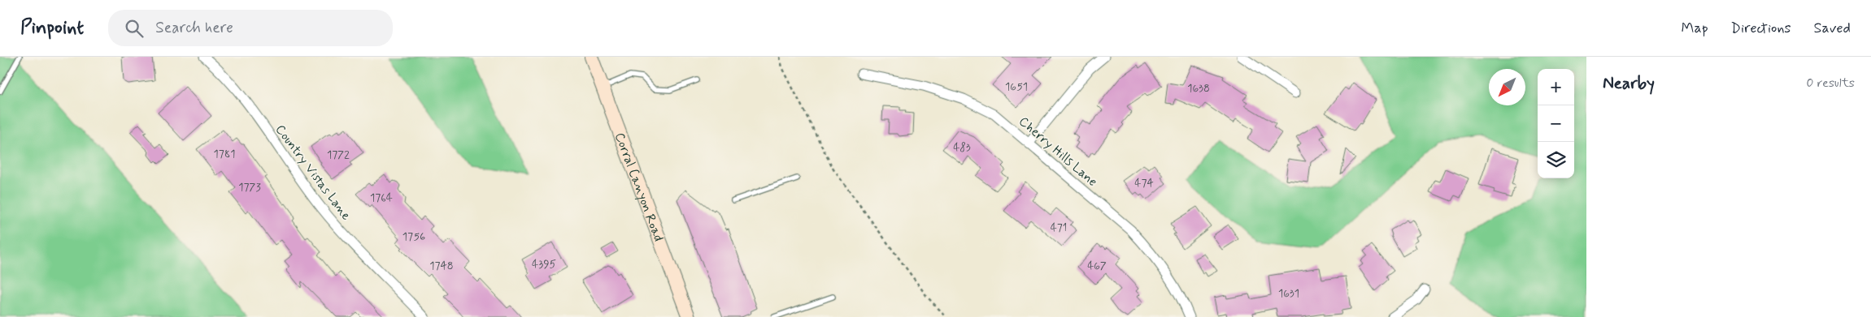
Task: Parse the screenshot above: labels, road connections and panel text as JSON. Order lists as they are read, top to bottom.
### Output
{
  "streets": {
    "main road": ["Corral Canyon Road"],
    "street": ["Cherry Hills Lane", "Country Vistas Lane"]
  },
  "house_numbers": [
    "1651",
    "1638",
    "483",
    "1781",
    "1772",
    "474",
    "1773",
    "1764",
    "471",
    "1756",
    "4395",
    "1748",
    "467",
    "1631"
  ],
  "north": "bottom left",
  "page": {
    "header": "Pinpoint",
    "search": "Search here",
    "nav": ["Map", "Directions", "Saved"],
    "heading": ["Nearby", "0 results"],
    "map_buttons": ["+", "−"]
  }
}
